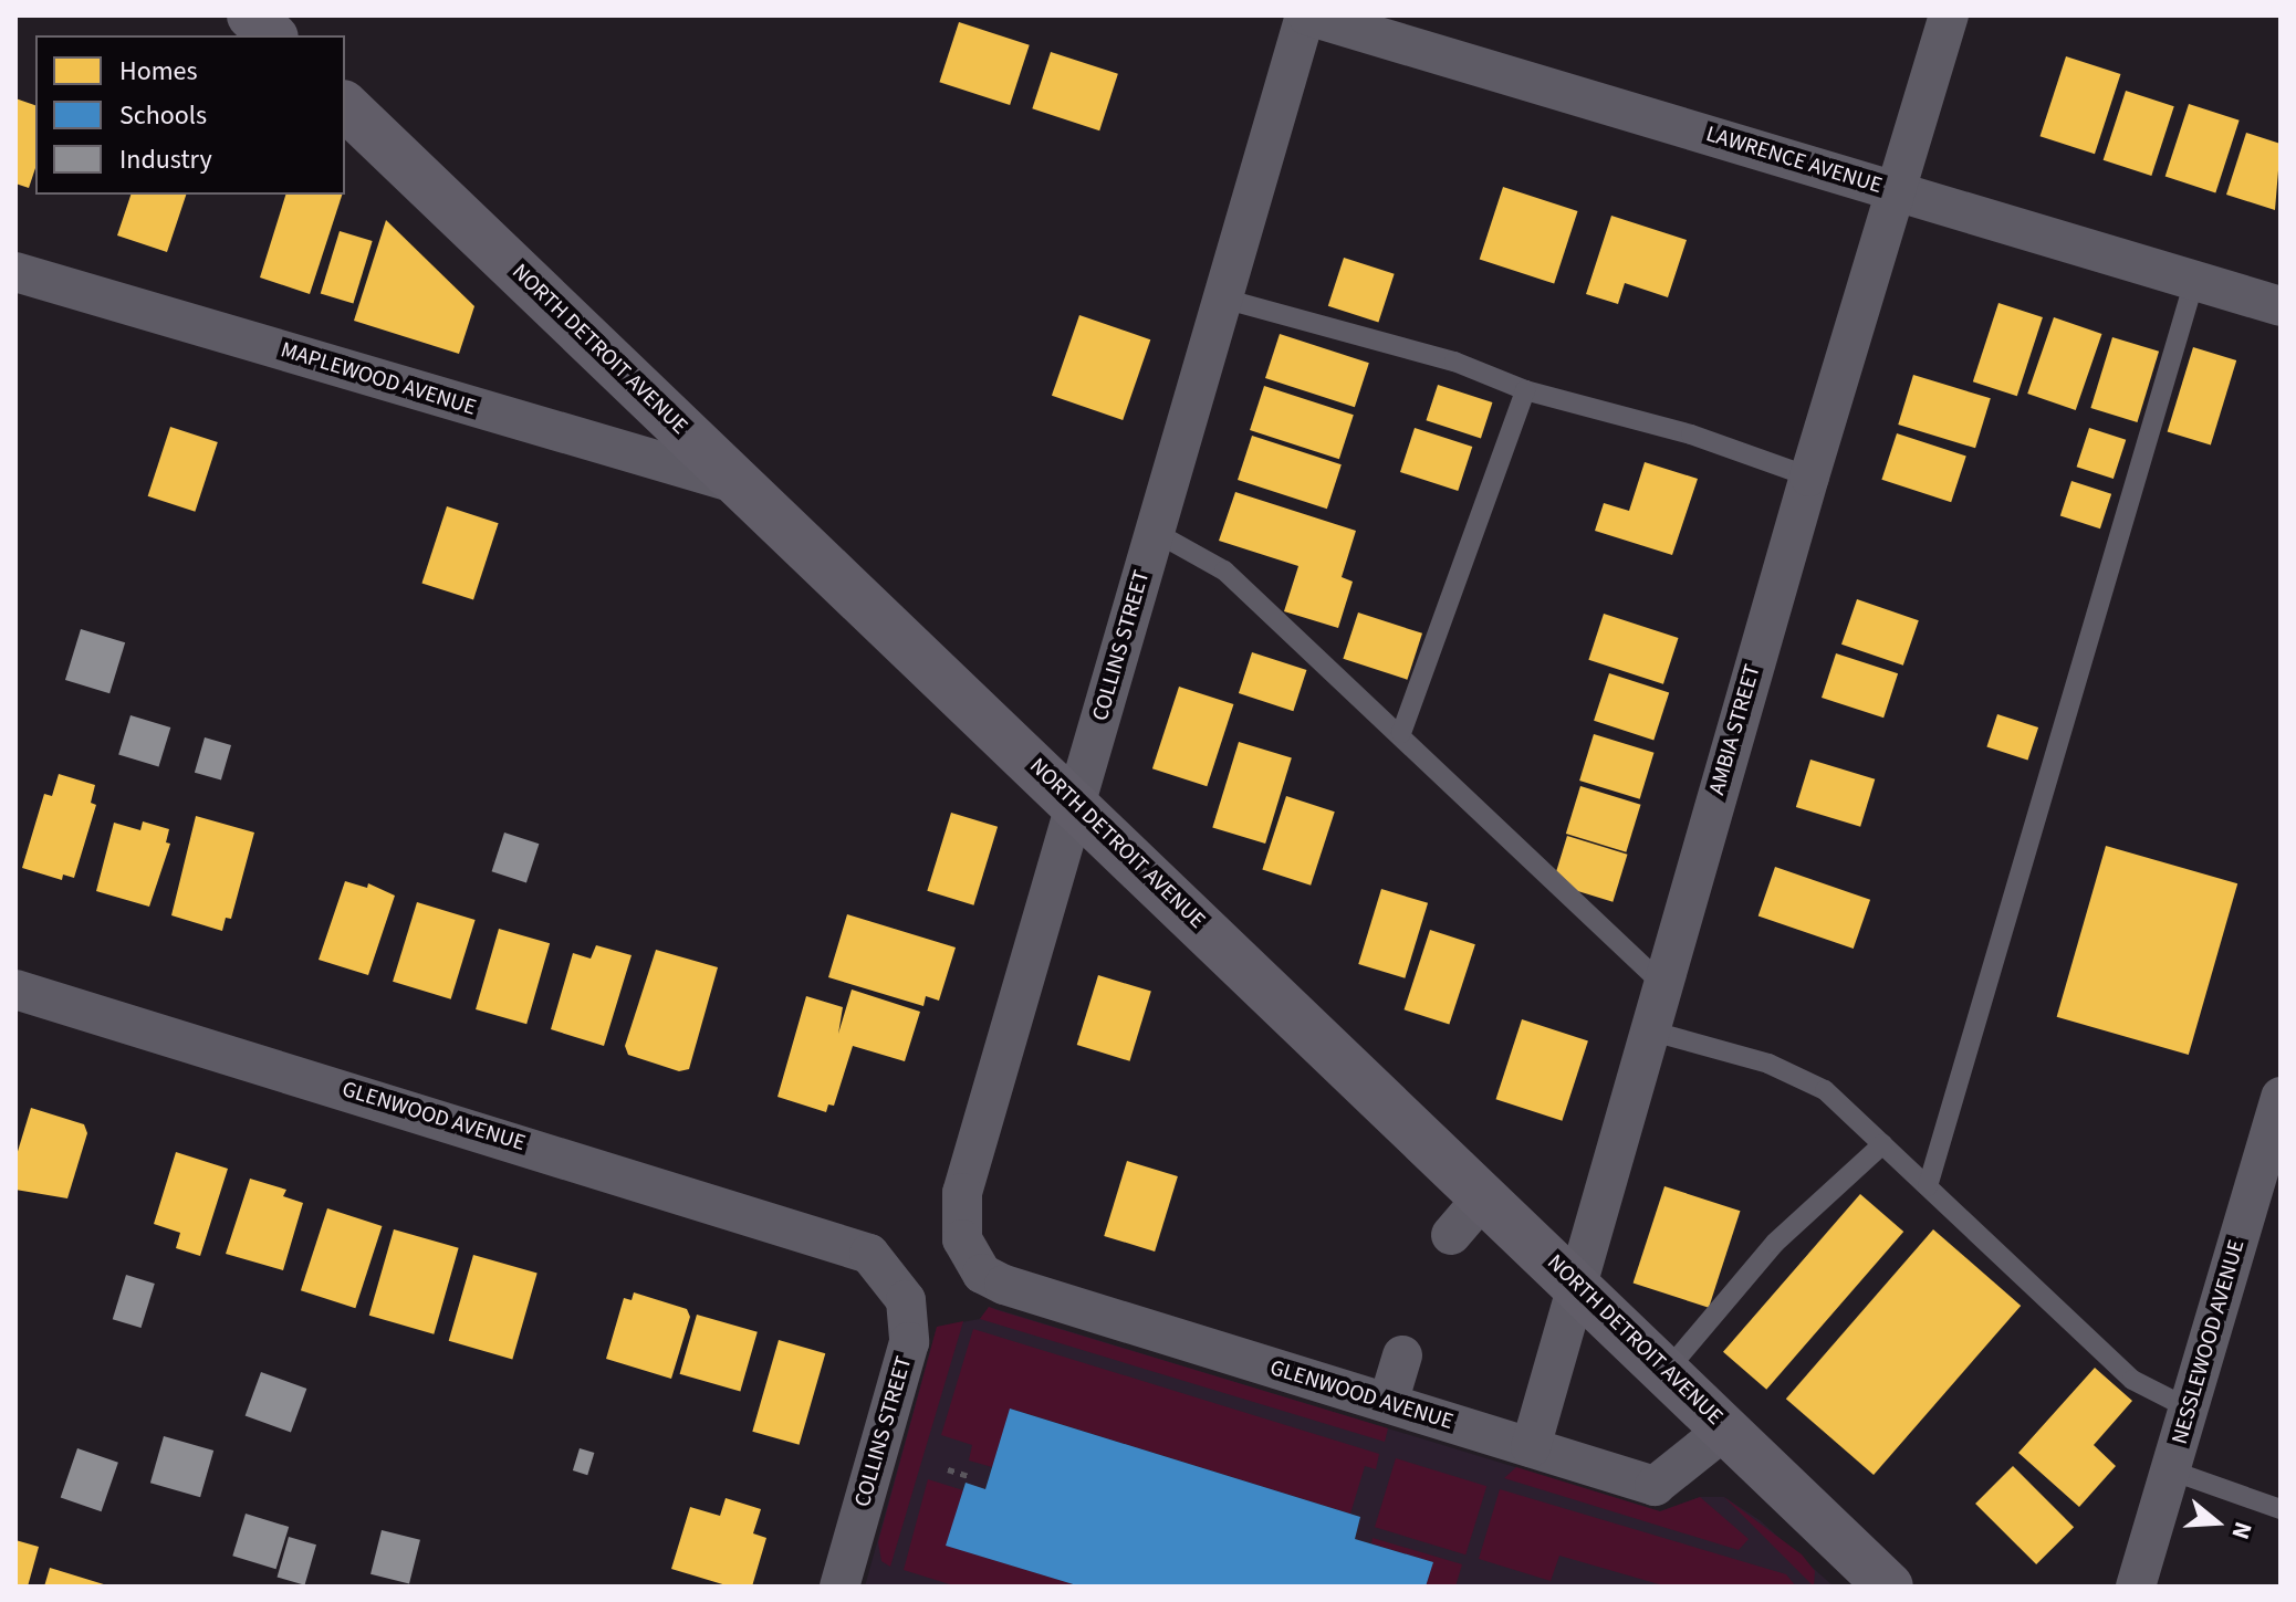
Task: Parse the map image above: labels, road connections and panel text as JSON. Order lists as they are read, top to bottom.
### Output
{
  "streets": {
    "main road": ["NORTH DETROIT AVENUE"],
    "street": [
      "LAWRENCE AVENUE",
      "MAPLEWOOD AVENUE",
      "COLLINS STREET",
      "AMBIA STREET",
      "GLENWOOD AVENUE",
      "NESSLEWOOD AVENUE"
    ]
  },
  "crossings": [
    ["LAWRENCE AVENUE", "COLLINS STREET"],
    ["LAWRENCE AVENUE", "AMBIA STREET"],
    ["NORTH DETROIT AVENUE", "MAPLEWOOD AVENUE"],
    ["NORTH DETROIT AVENUE", "COLLINS STREET"],
    ["NORTH DETROIT AVENUE", "AMBIA STREET"],
    ["NORTH DETROIT AVENUE", "GLENWOOD AVENUE"],
    ["COLLINS STREET", "GLENWOOD AVENUE"],
    ["AMBIA STREET", "GLENWOOD AVENUE"]
  ],
  "legend": ["Homes", "Schools", "Industry"],
  "north": "right"
}
